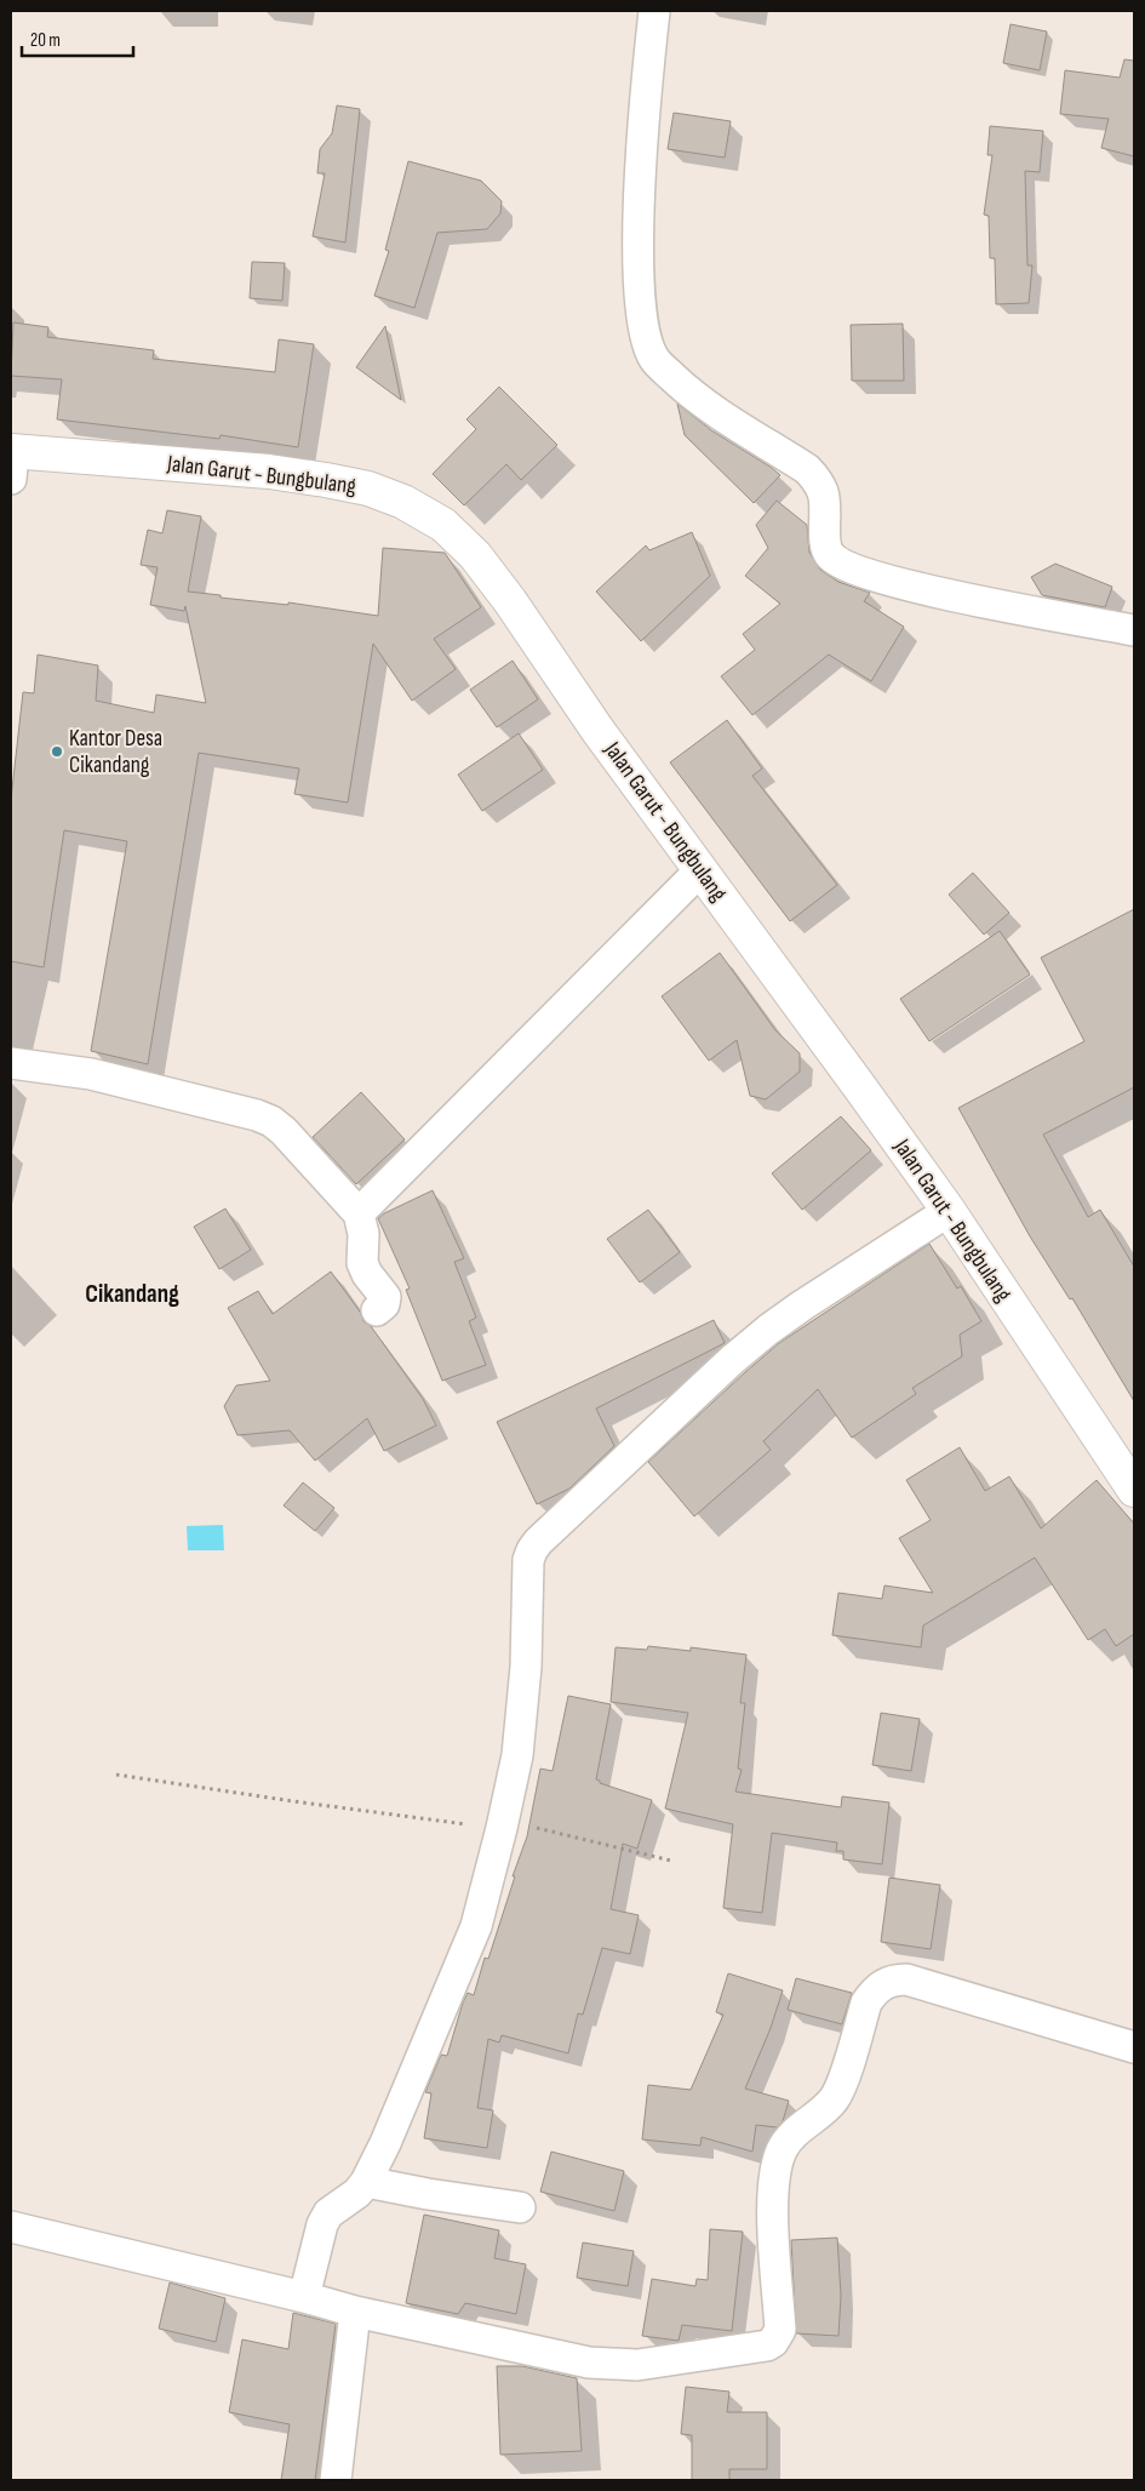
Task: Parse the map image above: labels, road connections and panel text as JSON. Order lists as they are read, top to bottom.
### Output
{
  "streets": {
    "main road": ["Jalan Garut - Bungbulang"]
  },
  "districts": ["Cikandang"],
  "places": ["Kantor Desa Cikandang"],
  "scale_bar": "20 m"
}
